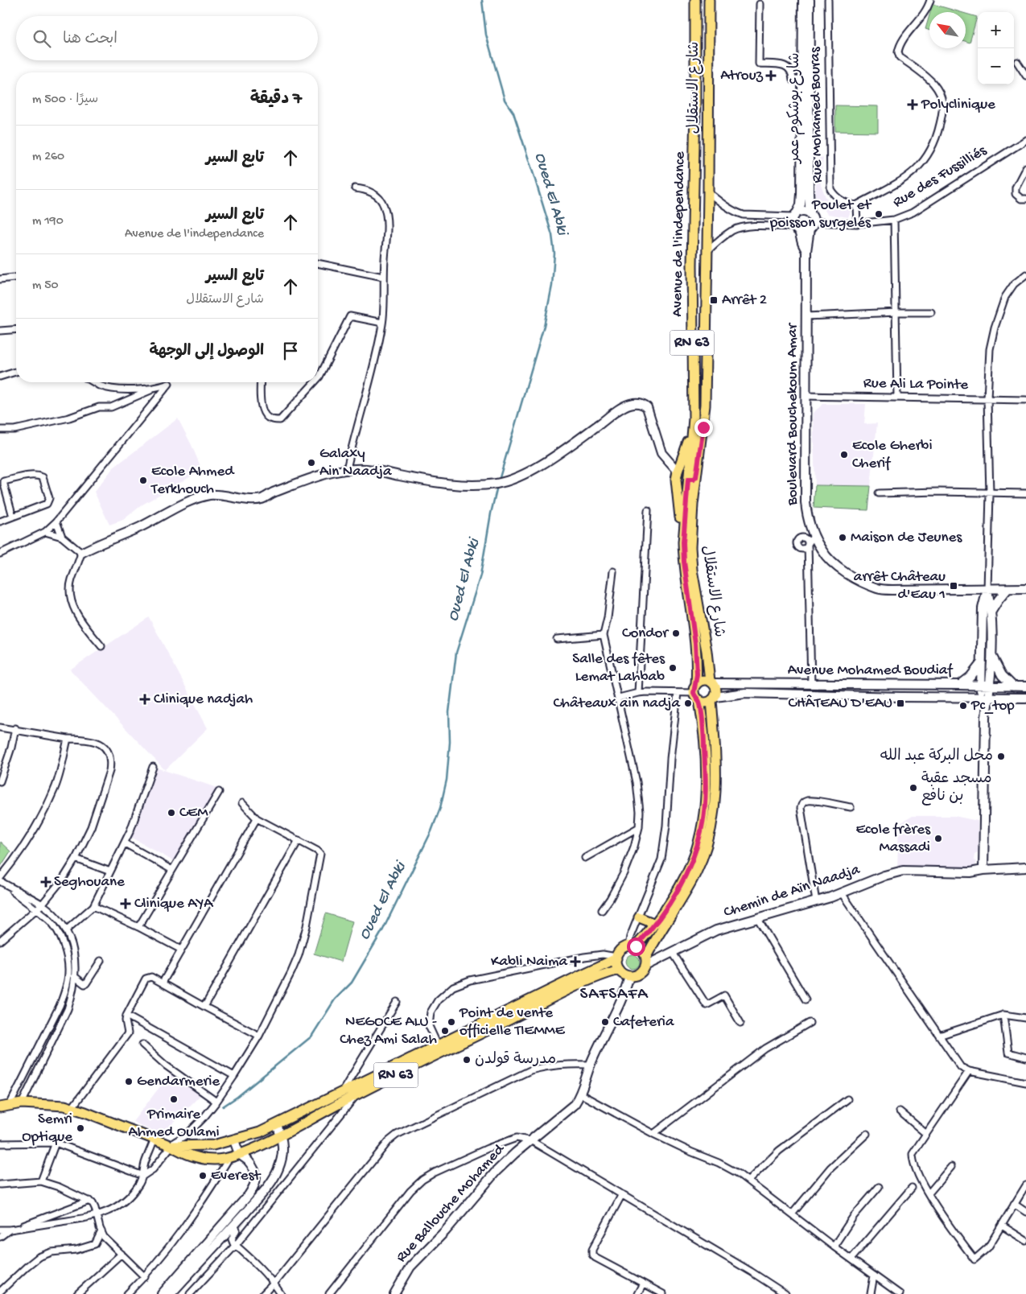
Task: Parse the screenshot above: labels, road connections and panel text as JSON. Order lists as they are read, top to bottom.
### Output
{
  "streets": {
    "main road": ["شارع الاستقلال", "Avenue de l'independance", "RN 63"],
    "street": [
      "شارع بوشكوم عمر",
      "Rue Mohamed Bouras",
      "Rue des Fussilliés",
      "Rue Ali La Pointe",
      "Boulevard Bouchekoum Amar",
      "Avenue Mohamed Boudiaf",
      "Chemin de Aïn Naadja",
      "Rue Ballouche Mohamed"
    ]
  },
  "crossings": [
    ["شارع الاستقلال", "Avenue de l'independance"],
    ["شارع الاستقلال", "RN 63"],
    ["شارع الاستقلال", "Avenue Mohamed Boudiaf"],
    ["شارع بوشكوم عمر", "Rue des Fussilliés"],
    ["شارع بوشكوم عمر", "Boulevard Bouchekoum Amar"],
    ["Avenue de l'independance", "RN 63"],
    ["Avenue de l'independance", "Avenue Mohamed Boudiaf"],
    ["RN 63", "Avenue Mohamed Boudiaf"],
    ["RN 63", "Chemin de Aïn Naadja"],
    ["RN 63", "Rue Ballouche Mohamed"],
    ["Rue Ali La Pointe", "Boulevard Bouchekoum Amar"],
    ["Chemin de Aïn Naadja", "Rue Ballouche Mohamed"]
  ],
  "districts": ["SAFSAFA"],
  "water": ["Oued El Abki"],
  "places": {
    "health": [
      "Atrouz",
      "Polyclinique",
      "Clinique nadjah",
      "Seghouane",
      "Clinique AYA",
      "Kabli Naima"
    ],
    "other": [
      "Poulet et poisson surgelés",
      "Ecole Gherbi Cherif",
      "Galaxy Ain Naadja",
      "Ecole Ahmed Terkhouch",
      "Maison de Jeunes",
      "Condor",
      "Salle des fêtes Lemat Lahbab",
      "Châteaux ain nadja",
      "Pc_top",
      "محل البركة عبد الله",
      "مسجد عقبة بن نافع",
      "CEM",
      "Ecole frères Massadi",
      "Point de vente officielle TIEMME",
      "Cafeteria",
      "NEGOCE ALU - Chez Ami Salah",
      "مدرسة قولدن",
      "Gendarmerie",
      "Primaire Ahmed Oulami",
      "Semri Optique",
      "Everest"
    ],
    "transit": ["Arrêt 2", "arrêt Château d'Eau 1", "CHÂTEAU D'EAU"]
  },
  "north": "top left",
  "page": {
    "map_buttons": ["+", "−"],
    "search": "ابحث هنا",
    "heading": ["7 دقيقة", "سيرًا · 500 m"],
    "list": [
      ["تابع السير", "260 m"],
      ["تابع السير", "Avenue de l'independance", "190 m"],
      ["تابع السير", "شارع الاستقلال", "50 m"],
      "الوصول إلى الوجهة"
    ]
  }
}
